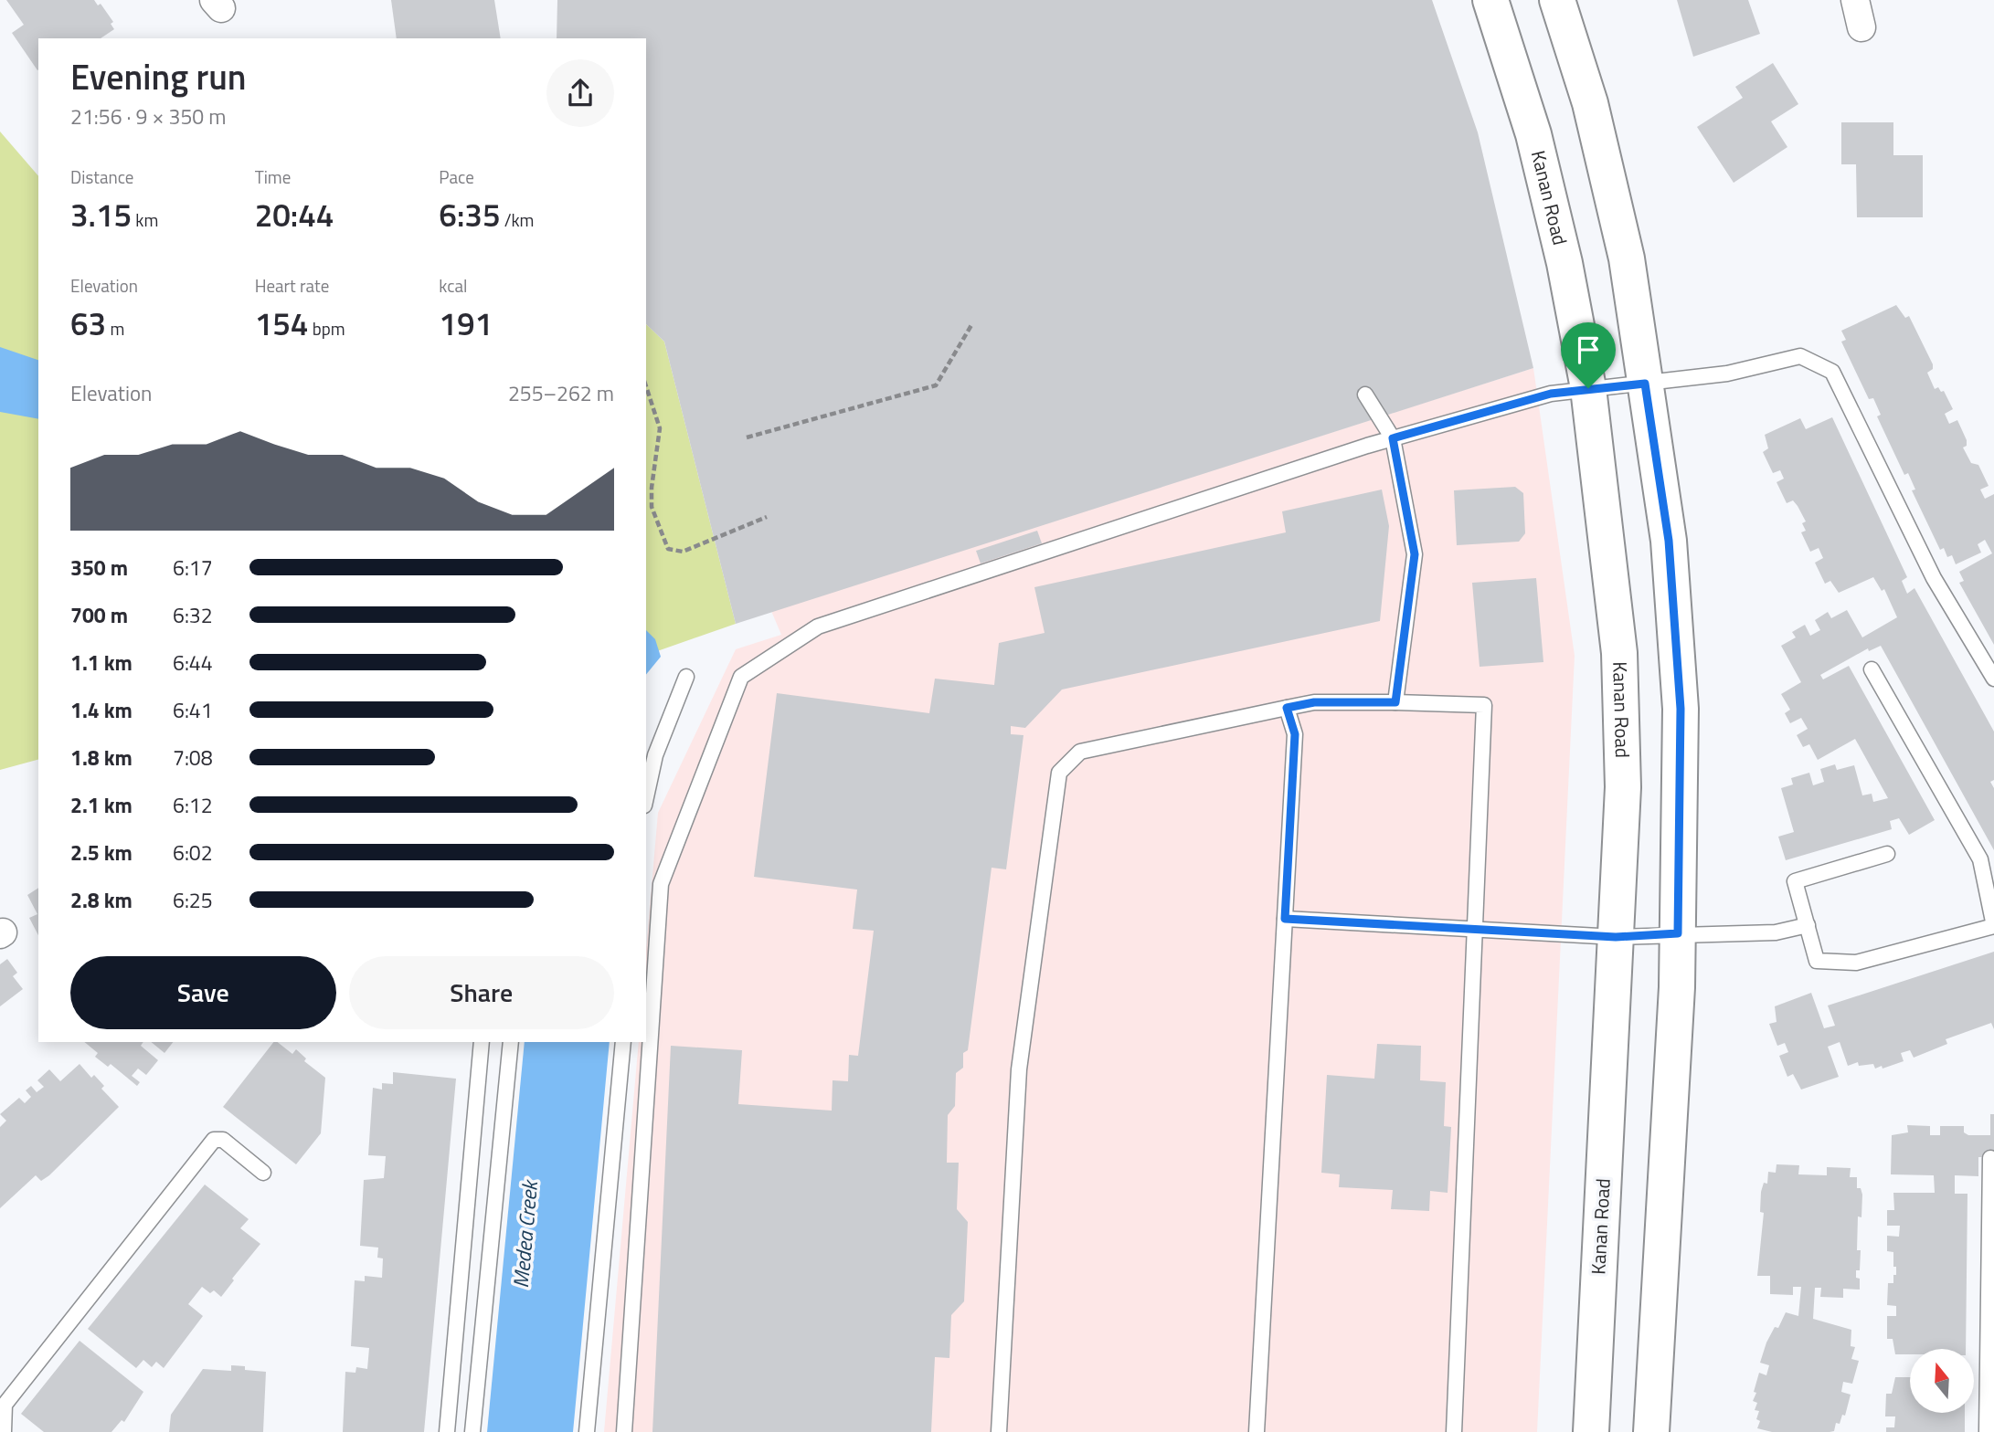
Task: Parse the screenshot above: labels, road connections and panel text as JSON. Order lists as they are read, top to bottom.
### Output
{
  "streets": {
    "main road": ["Kanan Road"]
  },
  "water": ["Medea Creek"],
  "north": "top",
  "page": {
    "heading": ["Evening run", "21:56 · 9 × 350 m"],
    "stats": [
      ["Distance", "3.15 km"],
      ["Time", "20:44"],
      ["Pace", "6:35 /km"],
      ["Elevation", "63 m"],
      ["Heart rate", "154 bpm"],
      ["kcal", "191"]
    ],
    "chart": ["Elevation", "255–262 m"],
    "list": [
      {
        "name": "350 m",
        "note": "6:17"
      },
      {
        "name": "700 m",
        "note": "6:32"
      },
      {
        "name": "1.1 km",
        "note": "6:44"
      },
      {
        "name": "1.4 km",
        "note": "6:41"
      },
      {
        "name": "1.8 km",
        "note": "7:08"
      },
      {
        "name": "2.1 km",
        "note": "6:12"
      },
      {
        "name": "2.5 km",
        "note": "6:02"
      },
      {
        "name": "2.8 km",
        "note": "6:25"
      }
    ],
    "buttons": ["Save", "Share"]
  }
}
